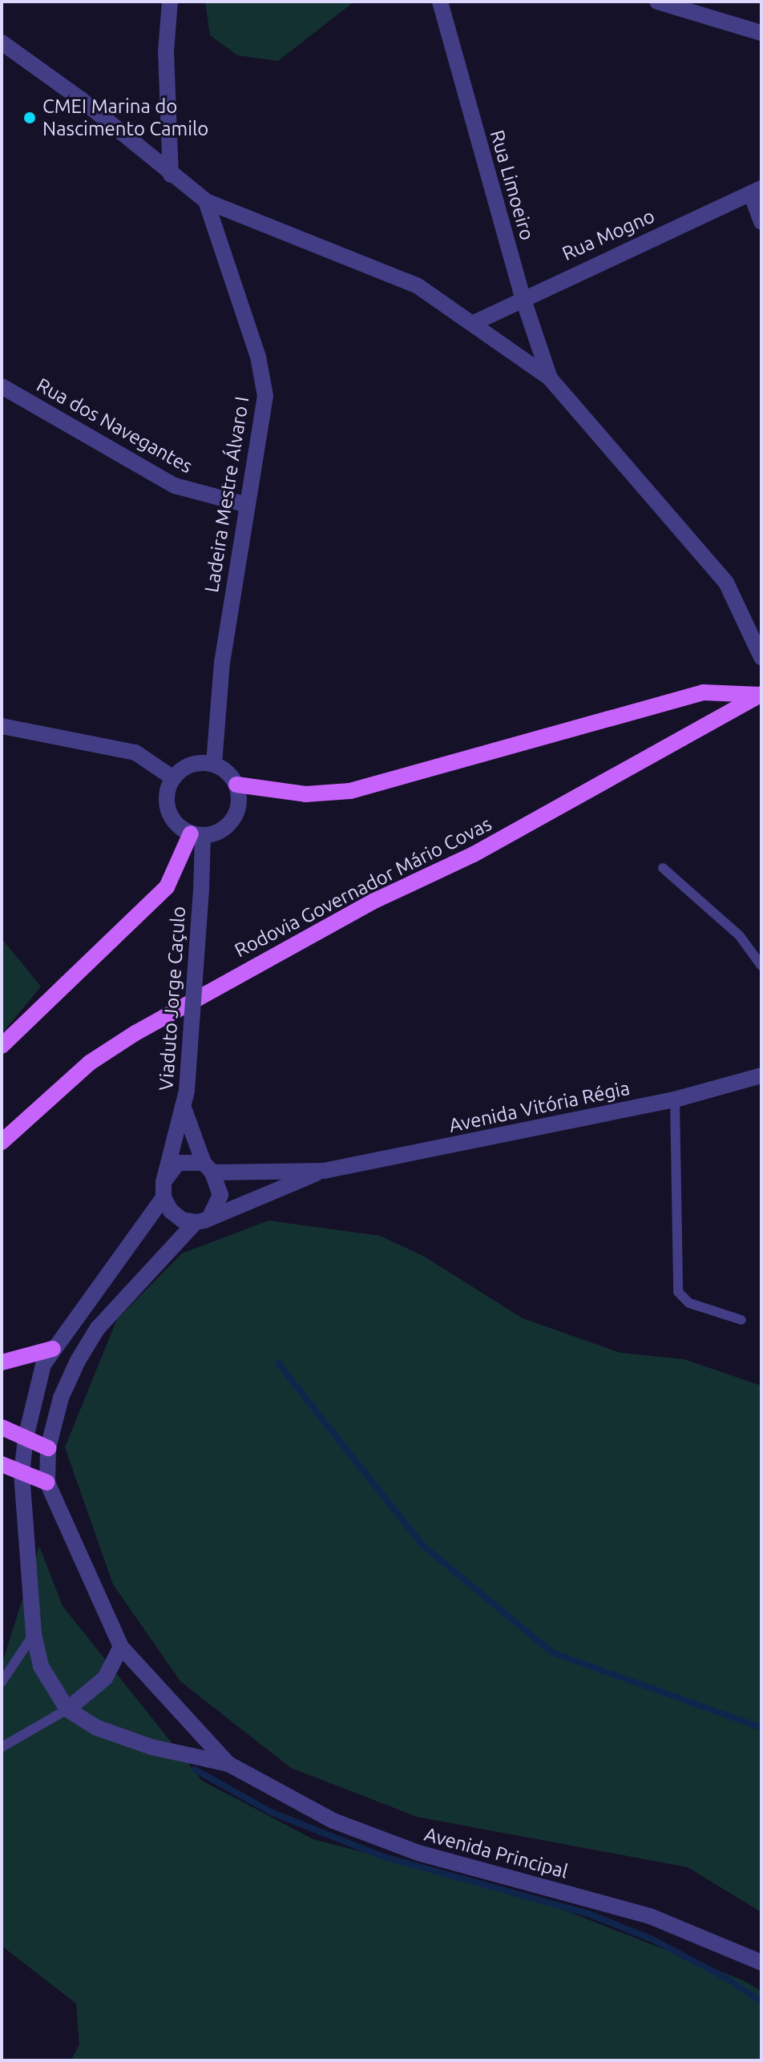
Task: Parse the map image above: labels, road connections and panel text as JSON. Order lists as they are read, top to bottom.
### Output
{
  "streets": {
    "main road": ["Rodovia Governador Mário Covas"],
    "street": [
      "Rua Limoeiro",
      "Rua Mogno",
      "Rua dos Navegantes",
      "Ladeira Mestre Álvaro I",
      "Viaduto Jorge Caçulo",
      "Avenida Vitória Régia",
      "Avenida Principal"
    ]
  },
  "crossings": [
    ["Rua Limoeiro", "Rua Mogno"],
    ["Rua dos Navegantes", "Ladeira Mestre Álvaro I"],
    ["Ladeira Mestre Álvaro I", "Viaduto Jorge Caçulo"],
    ["Viaduto Jorge Caçulo", "Avenida Vitória Régia"],
    ["Viaduto Jorge Caçulo", "Avenida Principal"],
    ["Avenida Vitória Régia", "Avenida Principal"]
  ],
  "places": ["CMEI Marina do Nascimento Camilo"]
}
